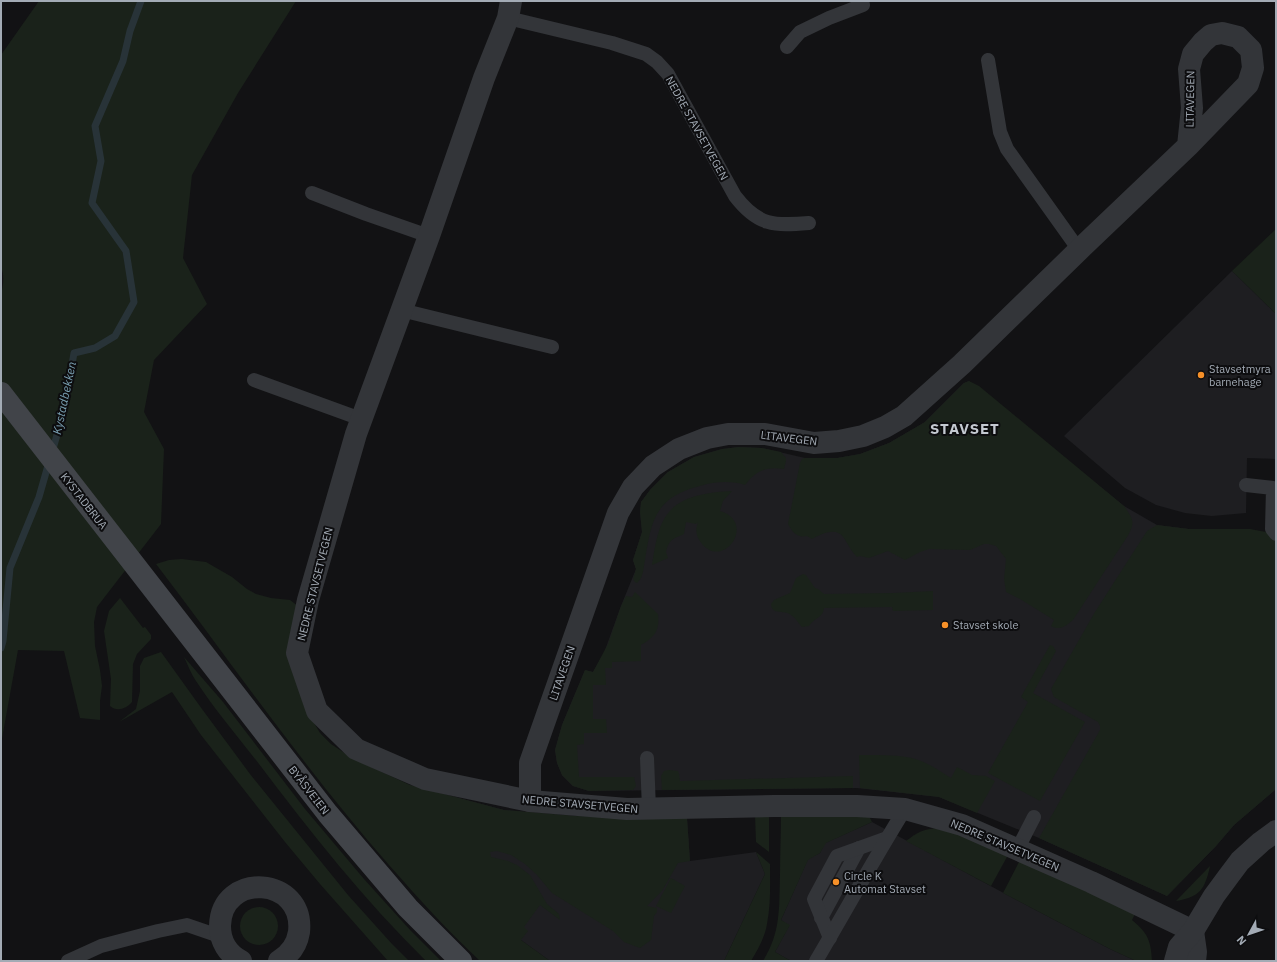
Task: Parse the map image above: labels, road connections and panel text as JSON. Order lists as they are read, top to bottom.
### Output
{
  "streets": {
    "main road": ["KYSTADBRUA", "BYÅSVEIEN"],
    "street": ["LITAVEGEN", "NEDRE STAVSETVEGEN"]
  },
  "crossings": [
    ["LITAVEGEN", "NEDRE STAVSETVEGEN"],
    ["KYSTADBRUA", "BYÅSVEIEN"]
  ],
  "districts": ["STAVSET"],
  "water": ["Kystadbekken"],
  "places": ["Stavsetmyra barnehage", "Stavset skole", "Circle K Automat Stavset"],
  "north": "bottom left"
}
